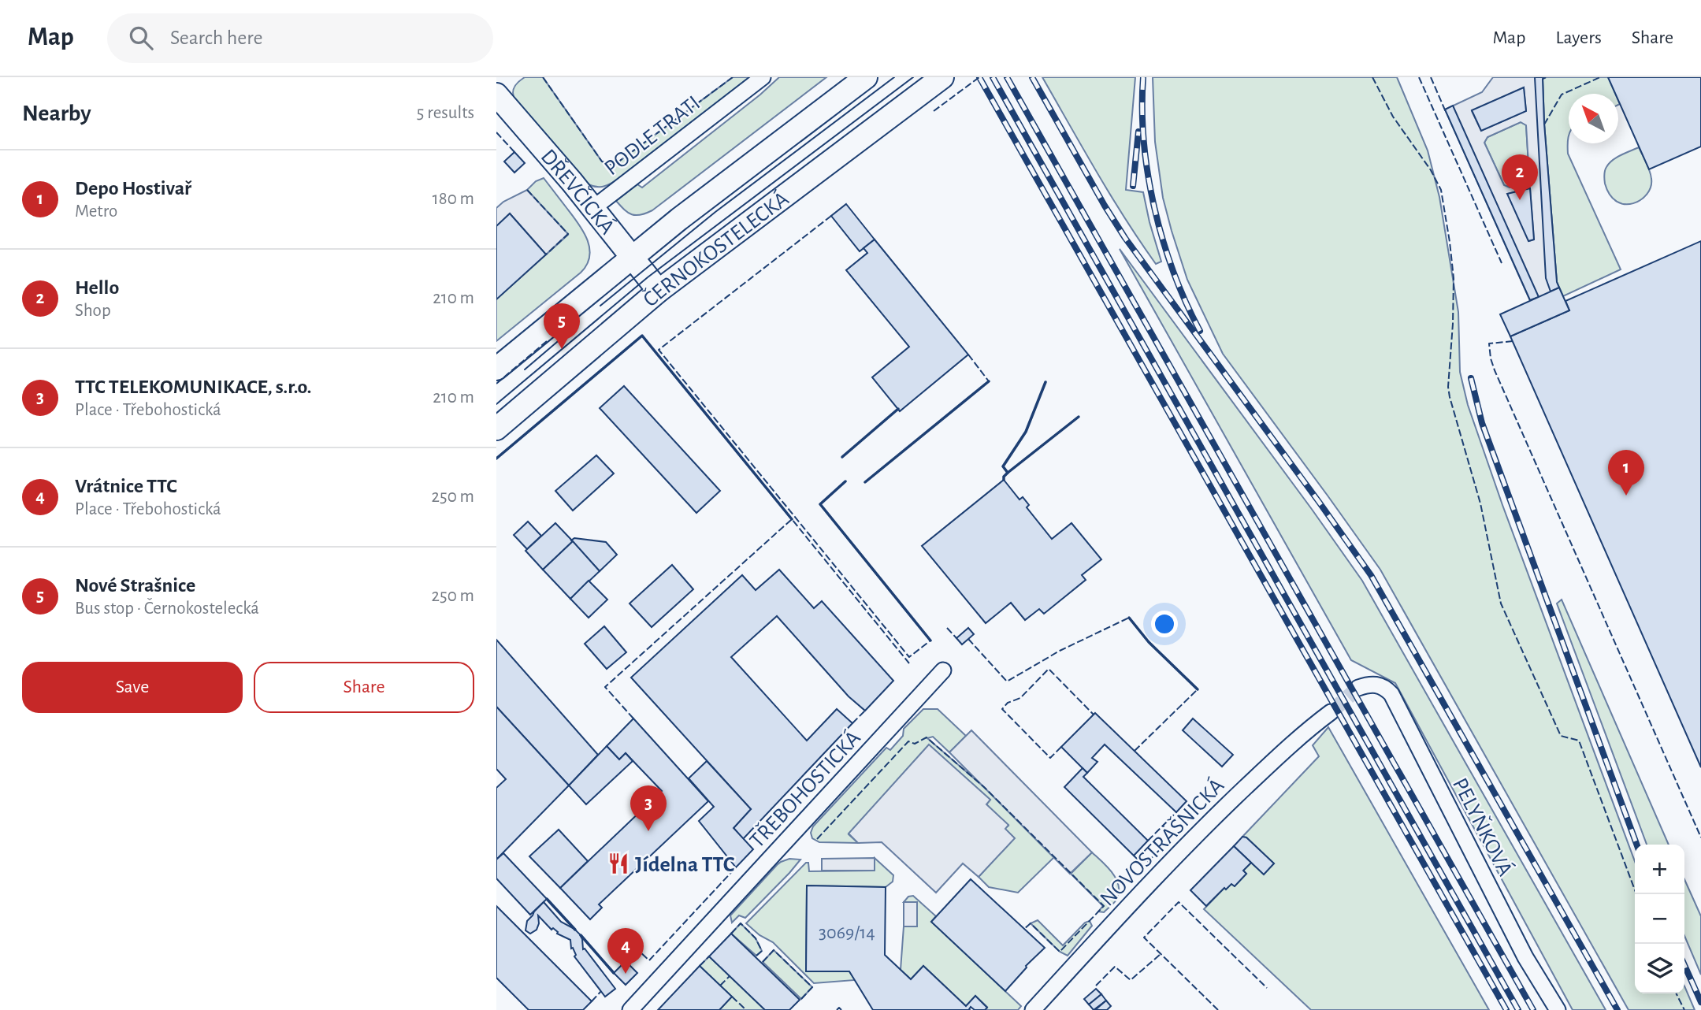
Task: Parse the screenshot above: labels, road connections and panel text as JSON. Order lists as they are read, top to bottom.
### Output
{
  "streets": {
    "main road": ["DŘEVČICKÁ", "ČERNOKOSTELECKÁ"],
    "street": [
      "PODLE TRATI",
      "TŘEBOHOSTICKÁ",
      "PELYŇKOVÁ",
      "NOVOSTRAŠNICKÁ"
    ]
  },
  "crossings": [
    ["PODLE TRATI", "DŘEVČICKÁ"],
    ["DŘEVČICKÁ", "ČERNOKOSTELECKÁ"]
  ],
  "places": {
    "restaurant": ["Jídelna TTC"]
  },
  "house_numbers": ["3069/14"],
  "north": "top left",
  "page": {
    "header": "Map",
    "search": "Search here",
    "nav": ["Map", "Layers", "Share"],
    "heading": ["Nearby", "5 results"],
    "list": [
      {
        "mark": "1",
        "name": "Depo Hostivař",
        "note": "Metro",
        "value": "180 m"
      },
      {
        "mark": "2",
        "name": "Hello",
        "note": "Shop",
        "value": "210 m"
      },
      {
        "mark": "3",
        "name": "TTC TELEKOMUNIKACE, s.r.o.",
        "note": "Place · Třebohostická",
        "value": "210 m"
      },
      {
        "mark": "4",
        "name": "Vrátnice TTC",
        "note": "Place · Třebohostická",
        "value": "250 m"
      },
      {
        "mark": "5",
        "name": "Nové Strašnice",
        "note": "Bus stop · Černokostelecká",
        "value": "250 m"
      }
    ],
    "pins": [
      "2",
      "5",
      "1",
      "3",
      "4"
    ],
    "buttons": ["Save", "Share"],
    "map_buttons": ["+", "−"]
  }
}
